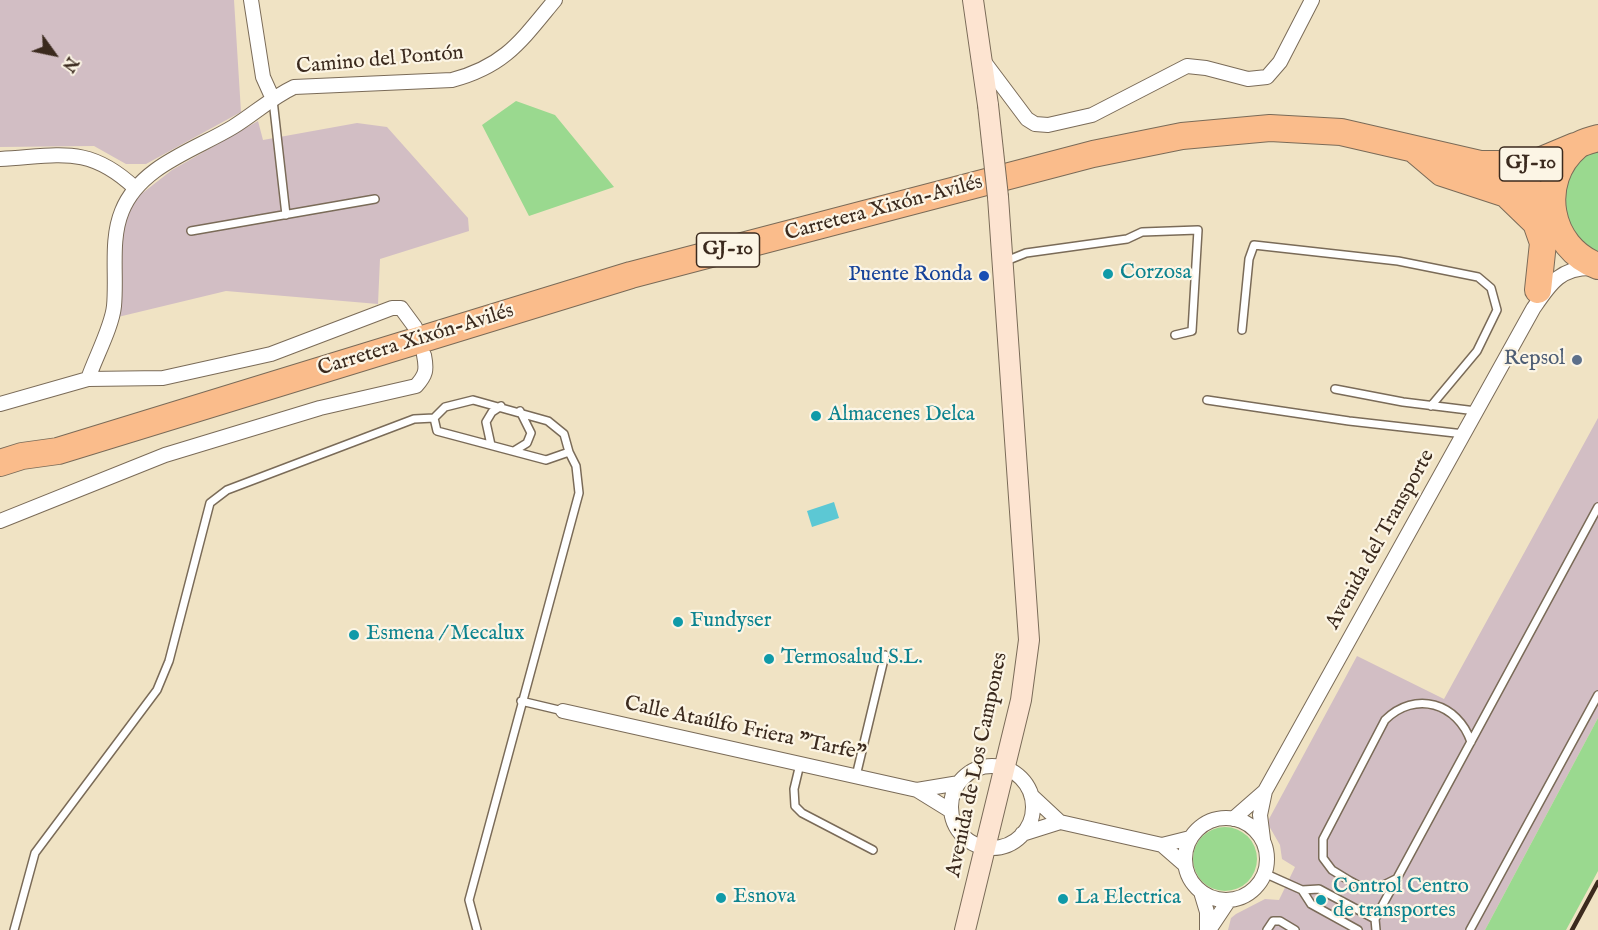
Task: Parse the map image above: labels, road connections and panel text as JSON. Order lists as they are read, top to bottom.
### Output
{
  "streets": {
    "highway": ["GJ-10", "Carretera Xixón-Avilés"],
    "street": [
      "Camino del Pontón",
      "Avenida del Transporte",
      "Calle Ataúlfo Friera \"Tarfe\"",
      "Avenida de Los Campones"
    ]
  },
  "crossings": [
    ["GJ-10", "Carretera Xixón-Avilés"]
  ],
  "places": [
    "Corzosa",
    "Puente Ronda",
    "Repsol",
    "Almacenes Delca",
    "Fundyser",
    "Esmena / Mecalux",
    "Termosalud S.L.",
    "Esnova",
    "La Electrica",
    "Control Centro de transportes"
  ],
  "north": "bottom right"
}
